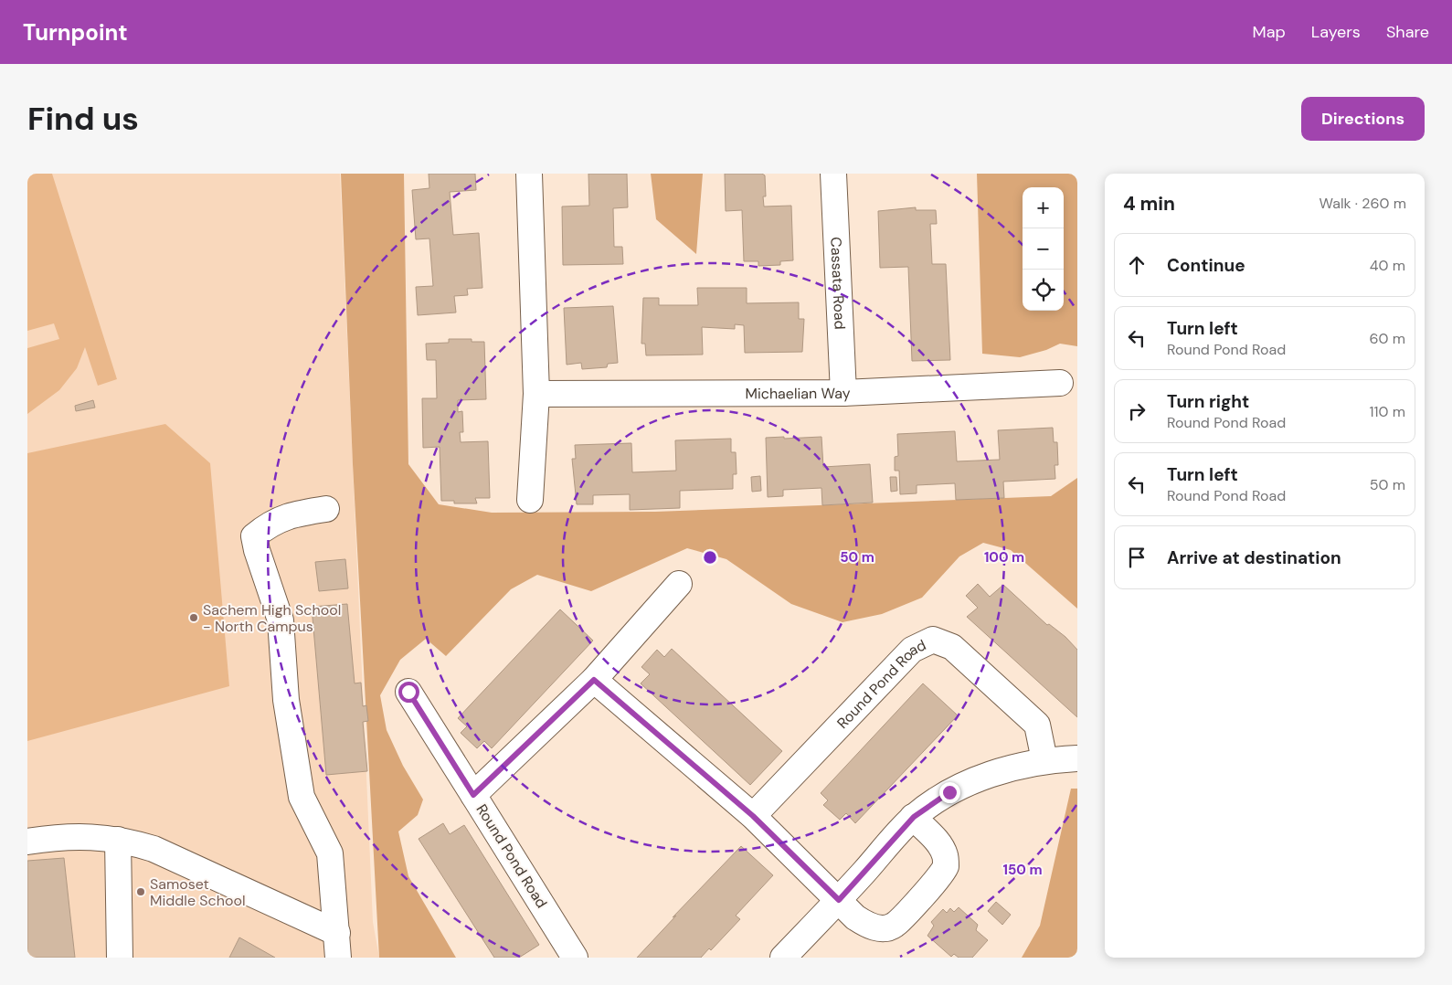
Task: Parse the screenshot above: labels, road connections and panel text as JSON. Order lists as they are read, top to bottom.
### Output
{
  "streets": {
    "street": ["Cassata Road", "Michaelian Way", "Round Pond Road"]
  },
  "crossings": [
    ["Cassata Road", "Michaelian Way"]
  ],
  "places": ["Sachem High School - North Campus", "Samoset Middle School"],
  "page": {
    "header": "Turnpoint",
    "nav": ["Map", "Layers", "Share"],
    "buttons": "Directions",
    "title": "Find us",
    "heading": ["4 min", "Walk · 260 m"],
    "map_buttons": ["+", "−"],
    "list": [
      ["Continue", "40 m"],
      ["Turn left", "Round Pond Road", "60 m"],
      ["Turn right", "Round Pond Road", "110 m"],
      ["Turn left", "Round Pond Road", "50 m"],
      "Arrive at destination"
    ]
  },
  "rings": ["50 m", "100 m", "150 m"]
}
